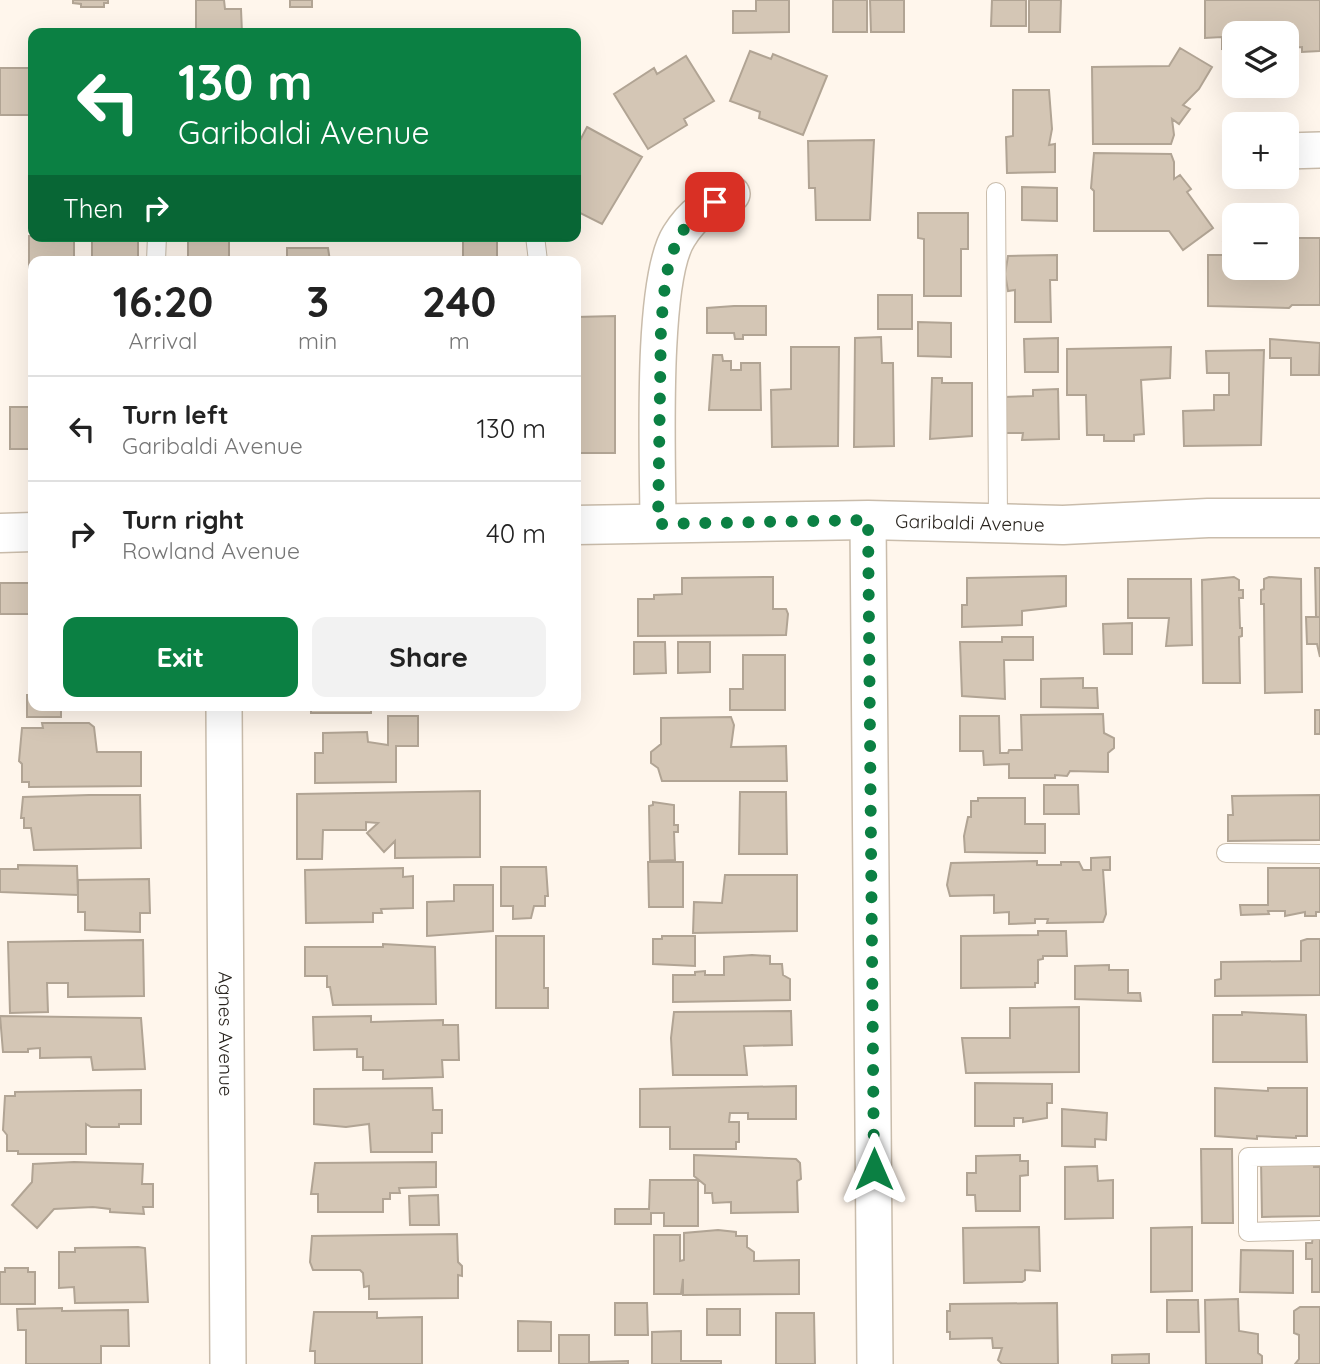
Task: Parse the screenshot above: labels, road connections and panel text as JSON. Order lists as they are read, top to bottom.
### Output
{
  "streets": {
    "street": ["Garibaldi Avenue", "Agnes Avenue"]
  },
  "page": {
    "map_buttons": ["+", "−"],
    "turn": ["130 m", "Garibaldi Avenue"],
    "then": "Then",
    "eta": [
      "16:20",
      "Arrival",
      "3",
      "min",
      "240",
      "m"
    ],
    "list": [
      {
        "name": "Turn left",
        "note": "Garibaldi Avenue",
        "value": "130 m"
      },
      {
        "name": "Turn right",
        "note": "Rowland Avenue",
        "value": "40 m"
      }
    ],
    "buttons": ["Exit", "Share"]
  }
}
